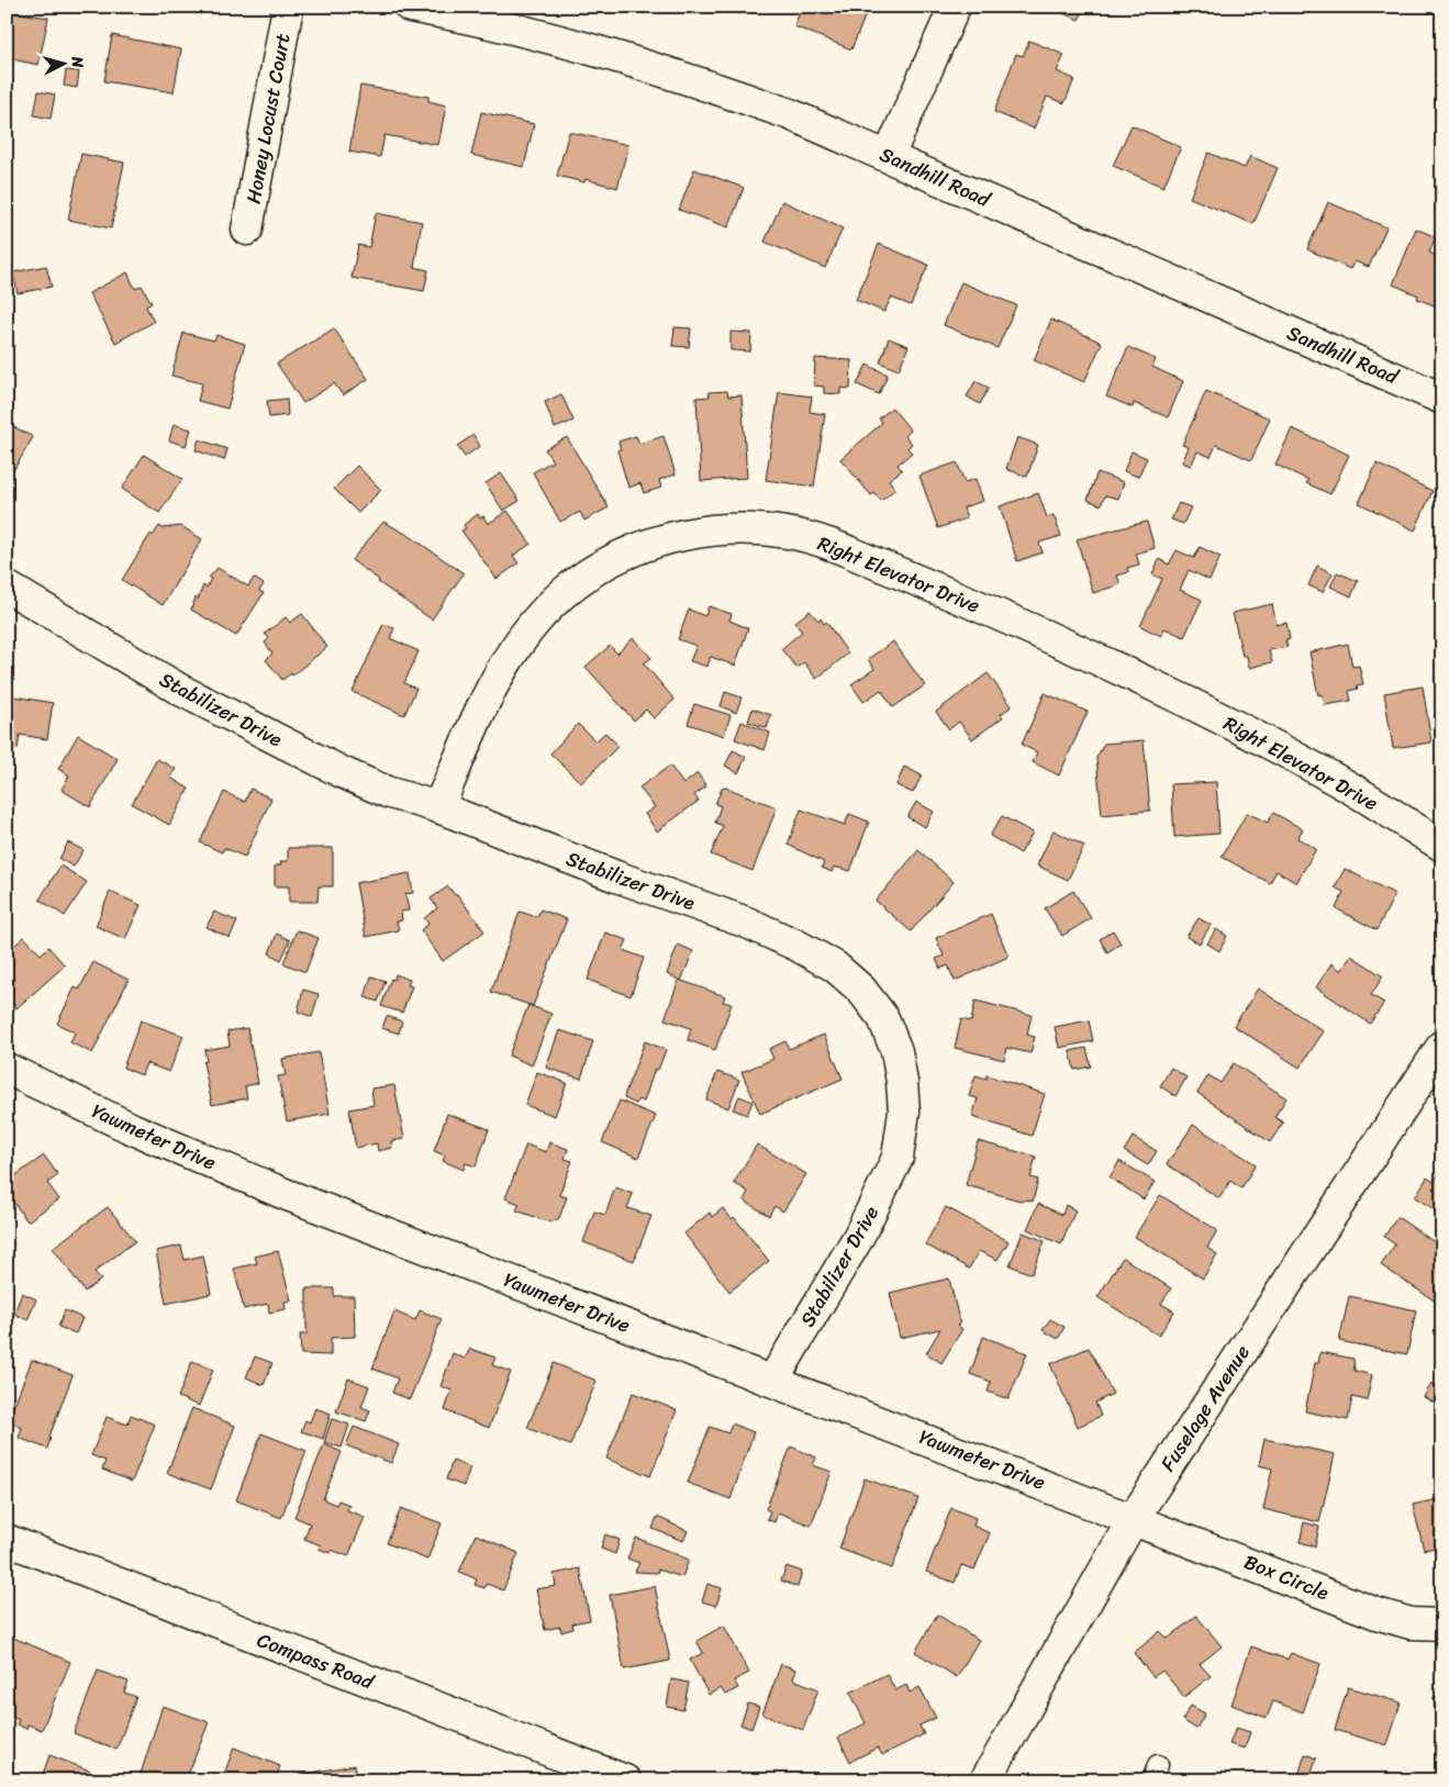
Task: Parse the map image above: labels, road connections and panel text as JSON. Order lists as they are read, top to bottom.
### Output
{
  "streets": {
    "street": [
      "Honey Locust Court",
      "Sandhill Road",
      "Right Elevator Drive",
      "Stabilizer Drive",
      "Yawmeter Drive",
      "Fuselage Avenue",
      "Box Circle",
      "Compass Road"
    ]
  },
  "crossings": [
    ["Right Elevator Drive", "Stabilizer Drive"],
    ["Stabilizer Drive", "Yawmeter Drive"],
    ["Yawmeter Drive", "Fuselage Avenue"],
    ["Yawmeter Drive", "Box Circle"],
    ["Fuselage Avenue", "Box Circle"]
  ],
  "north": "right"
}
